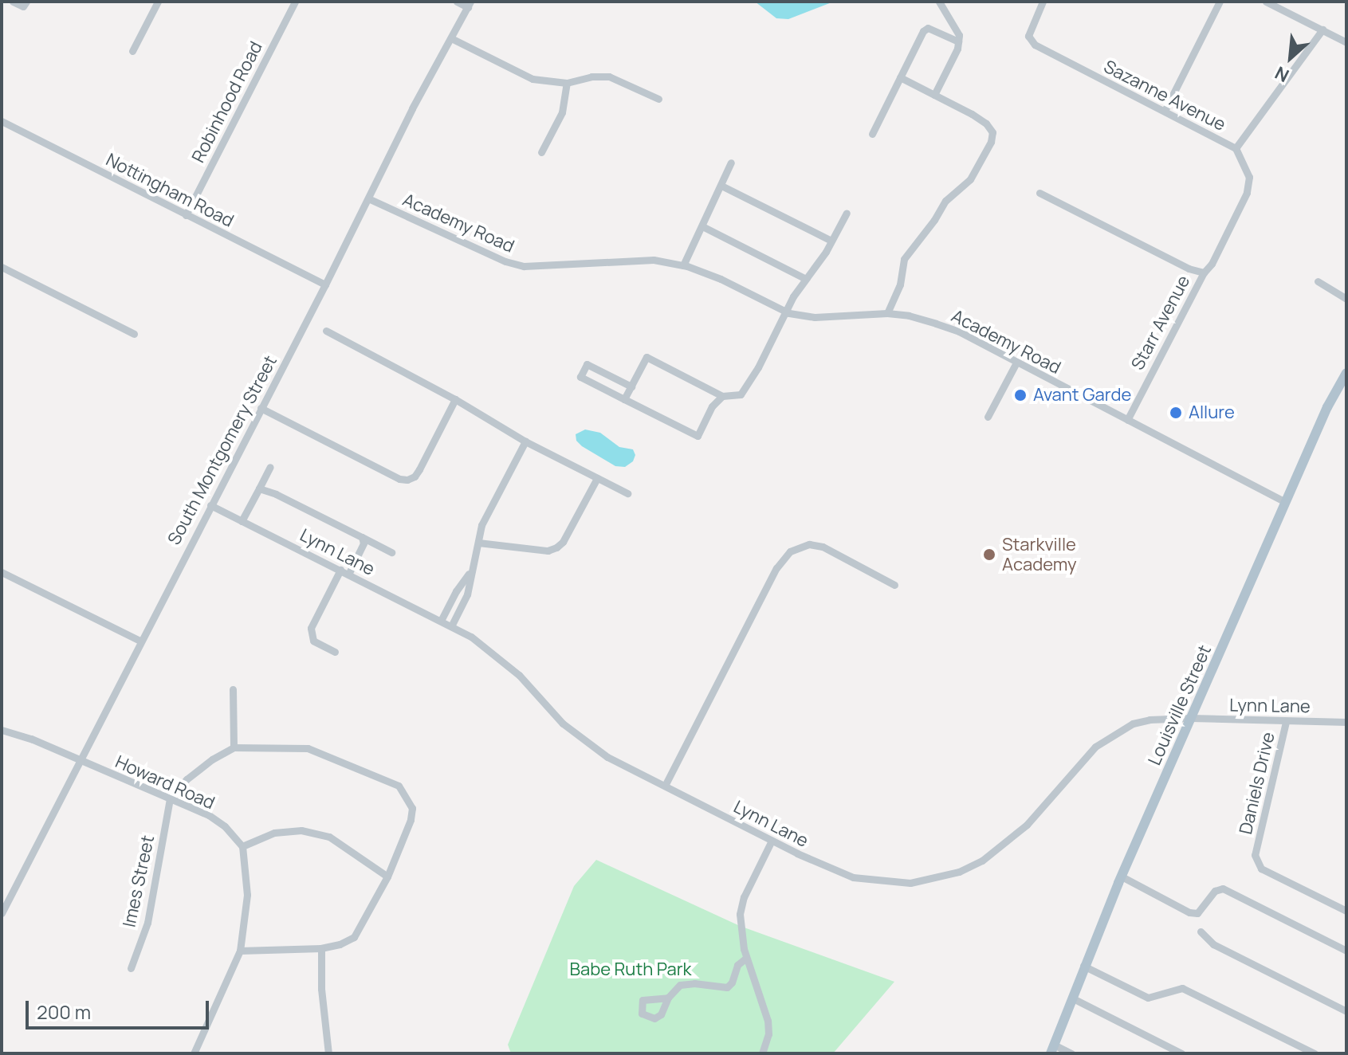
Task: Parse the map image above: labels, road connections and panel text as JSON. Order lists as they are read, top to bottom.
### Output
{
  "streets": {
    "main road": ["Louisville Street"],
    "street": [
      "Sazanne Avenue",
      "Robinhood Road",
      "Nottingham Road",
      "Academy Road",
      "Starr Avenue",
      "South Montgomery Street",
      "Lynn Lane",
      "Howard Road",
      "Daniels Drive",
      "Imes Street"
    ]
  },
  "crossings": [
    ["Sazanne Avenue", "Starr Avenue"],
    ["Robinhood Road", "Nottingham Road"],
    ["Nottingham Road", "South Montgomery Street"],
    ["Academy Road", "Starr Avenue"],
    ["Academy Road", "South Montgomery Street"],
    ["Academy Road", "Louisville Street"],
    ["South Montgomery Street", "Lynn Lane"],
    ["South Montgomery Street", "Howard Road"],
    ["Lynn Lane", "Louisville Street"],
    ["Lynn Lane", "Daniels Drive"],
    ["Howard Road", "Imes Street"]
  ],
  "parks": ["Babe Ruth Park"],
  "places": ["Avant Garde", "Allure", "Starkville Academy"],
  "scale_bar": "200 m",
  "north": "bottom left"
}
